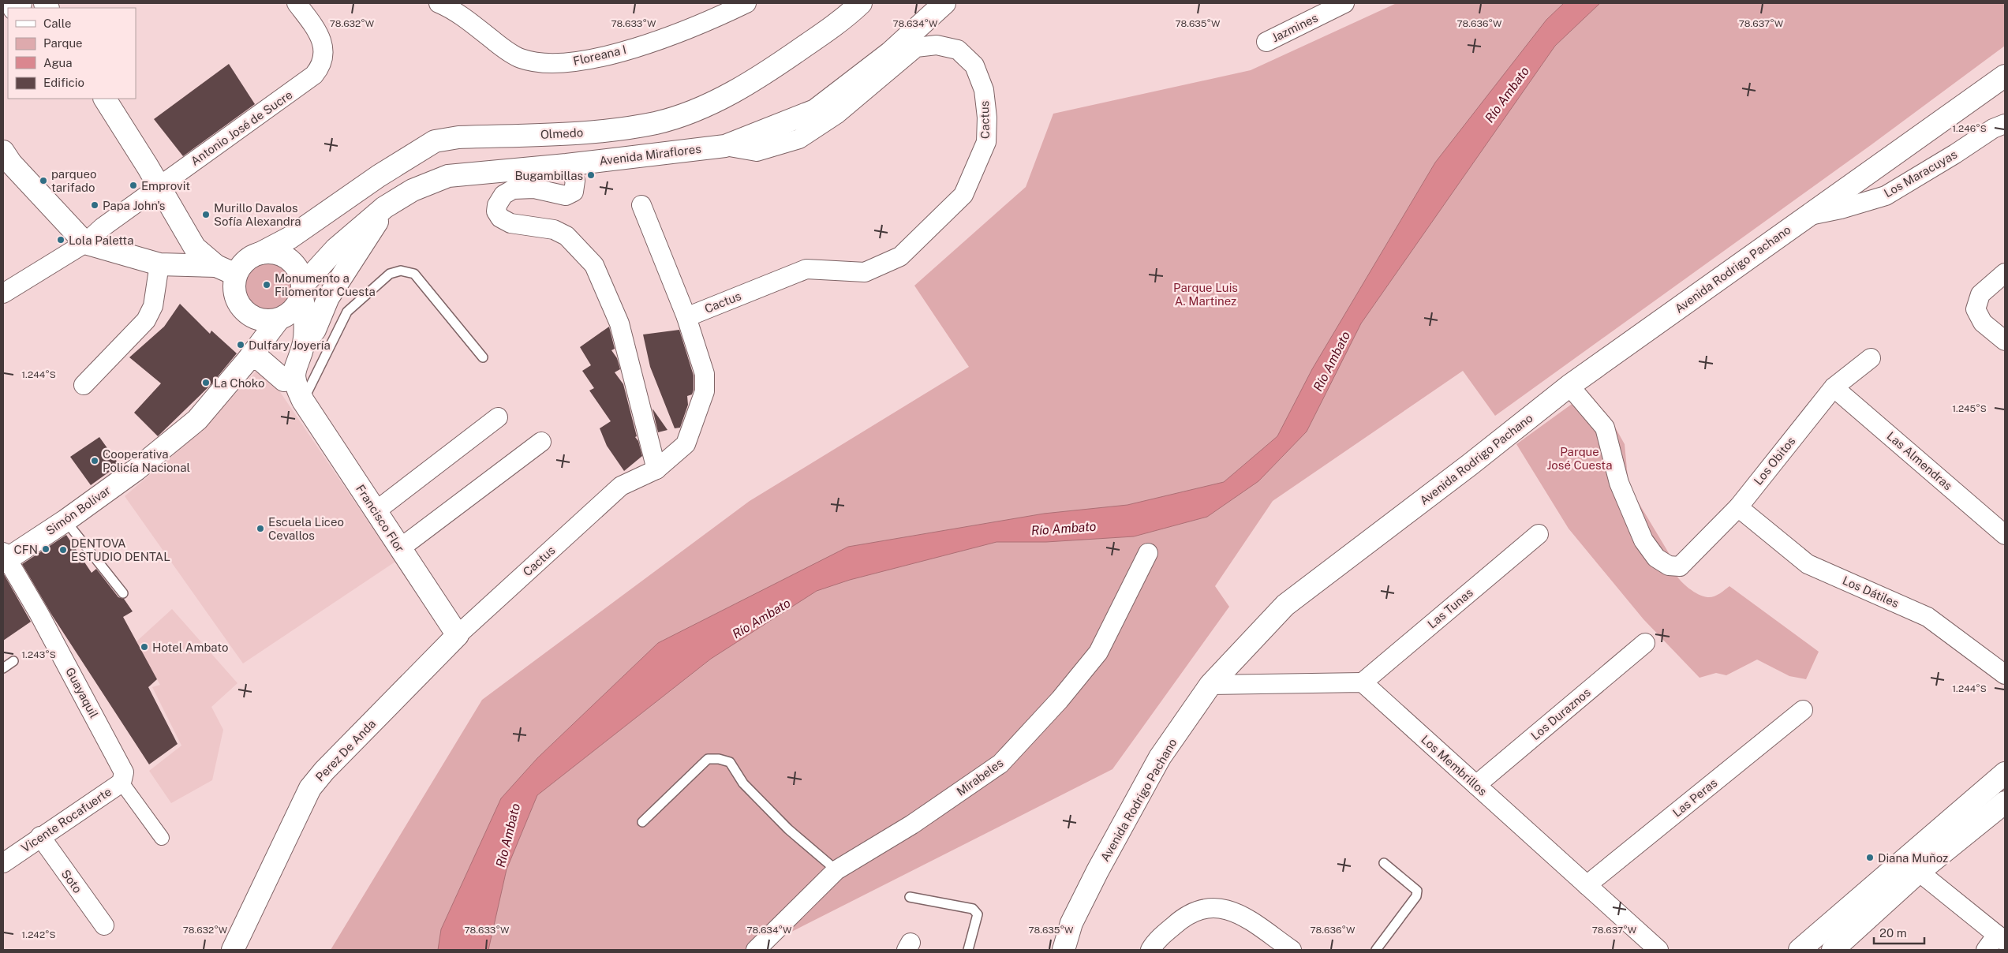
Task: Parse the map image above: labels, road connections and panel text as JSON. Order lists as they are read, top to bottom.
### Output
{
  "streets": {
    "main road": [
      "Olmedo",
      "Avenida Miraflores",
      "Avenida Rodrigo Pachano",
      "Simón Bolívar",
      "Francisco Flor",
      "Perez De Anda"
    ],
    "street": [
      "Jazmines",
      "Floreana I",
      "Cactus",
      "Antonio José de Sucre",
      "Los Maracuyas",
      "Los Obitos",
      "Las Almendras",
      "Los Dátiles",
      "Las Tunas",
      "Guayaquil",
      "Los Duraznos",
      "Los Membrillos",
      "Mirabeles",
      "Las Peras",
      "Vicente Rocafuerte",
      "Soto"
    ]
  },
  "crossings": [
    ["Cactus", "Avenida Miraflores"],
    ["Cactus", "Francisco Flor"],
    ["Cactus", "Perez De Anda"],
    ["Olmedo", "Avenida Miraflores"],
    ["Olmedo", "Simón Bolívar"],
    ["Avenida Miraflores", "Simón Bolívar"],
    ["Los Maracuyas", "Avenida Rodrigo Pachano"],
    ["Avenida Rodrigo Pachano", "Los Obitos"],
    ["Los Obitos", "Las Almendras"],
    ["Los Obitos", "Los Dátiles"],
    ["Simón Bolívar", "Guayaquil"],
    ["Francisco Flor", "Perez De Anda"],
    ["Las Tunas", "Los Membrillos"],
    ["Guayaquil", "Vicente Rocafuerte"],
    ["Los Duraznos", "Los Membrillos"],
    ["Los Membrillos", "Las Peras"],
    ["Vicente Rocafuerte", "Soto"]
  ],
  "water": ["Río Ambato"],
  "parks": ["Parque Luis A. Martinez", "Parque José Cuesta"],
  "places": [
    "Bugambillas",
    "parqueo tarifado",
    "Emprovit",
    "Papa John's",
    "Murillo Davalos Sofía Alexandra",
    "Lola Paletta",
    "Monumento a Filomentor Cuesta",
    "Dulfary Joyería",
    "La Choko",
    "Cooperativa Policía Nacional",
    "Escuela Liceo Cevallos",
    "CFN",
    "DENTOVA ESTUDIO DENTAL",
    "Hotel Ambato",
    "Diana Muñoz"
  ],
  "legend": [
    "Calle",
    "Parque",
    "Agua",
    "Edificio"
  ],
  "scale_bar": "20 m",
  "coordinates": [
    "78.632°W",
    "78.633°W",
    "78.634°W",
    "78.635°W",
    "78.636°W",
    "78.637°W",
    "1.246°S",
    "1.244°S",
    "1.245°S",
    "1.243°S",
    "1.242°S"
  ]
}
